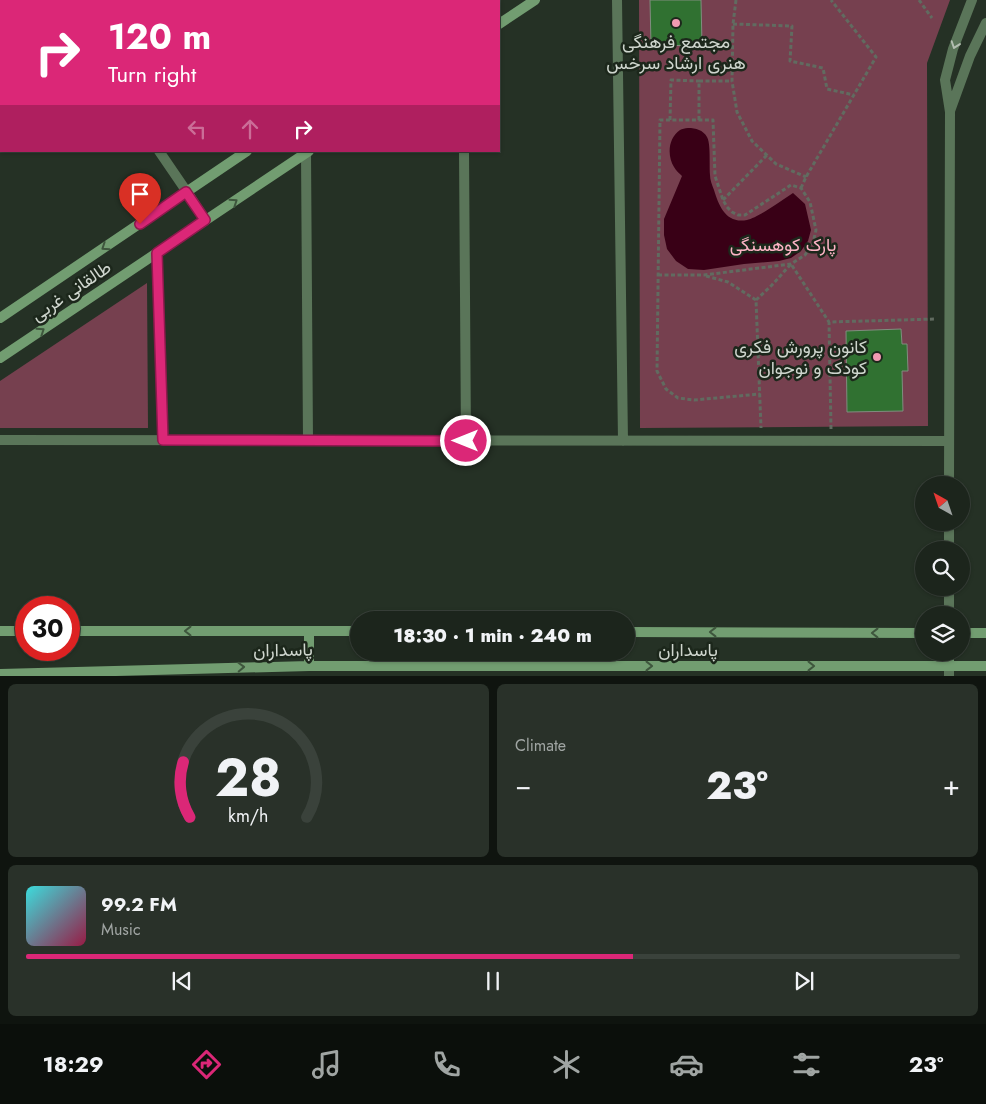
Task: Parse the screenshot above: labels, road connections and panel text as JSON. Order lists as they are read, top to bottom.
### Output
{
  "streets": {
    "main road": ["طالقانی غربی", "پاسداران"]
  },
  "parks": ["پارک کوهسنگی"],
  "places": ["مجتمع فرهنگی هنری ارشاد سرخس", "کانون پرورش فکری کودک و نوجوان"],
  "north": "top left",
  "page": {
    "turn": ["120 m", "Turn right"],
    "limit": "30",
    "trip": "18:30 · 1 min · 240 m",
    "tile": "Climate",
    "heat": ["−", "23°", "+"],
    "song": ["99.2 FM", "Music"],
    "tabs": ["18:29", "23°"],
    "gauge": ["28", "km/h"]
  }
}
